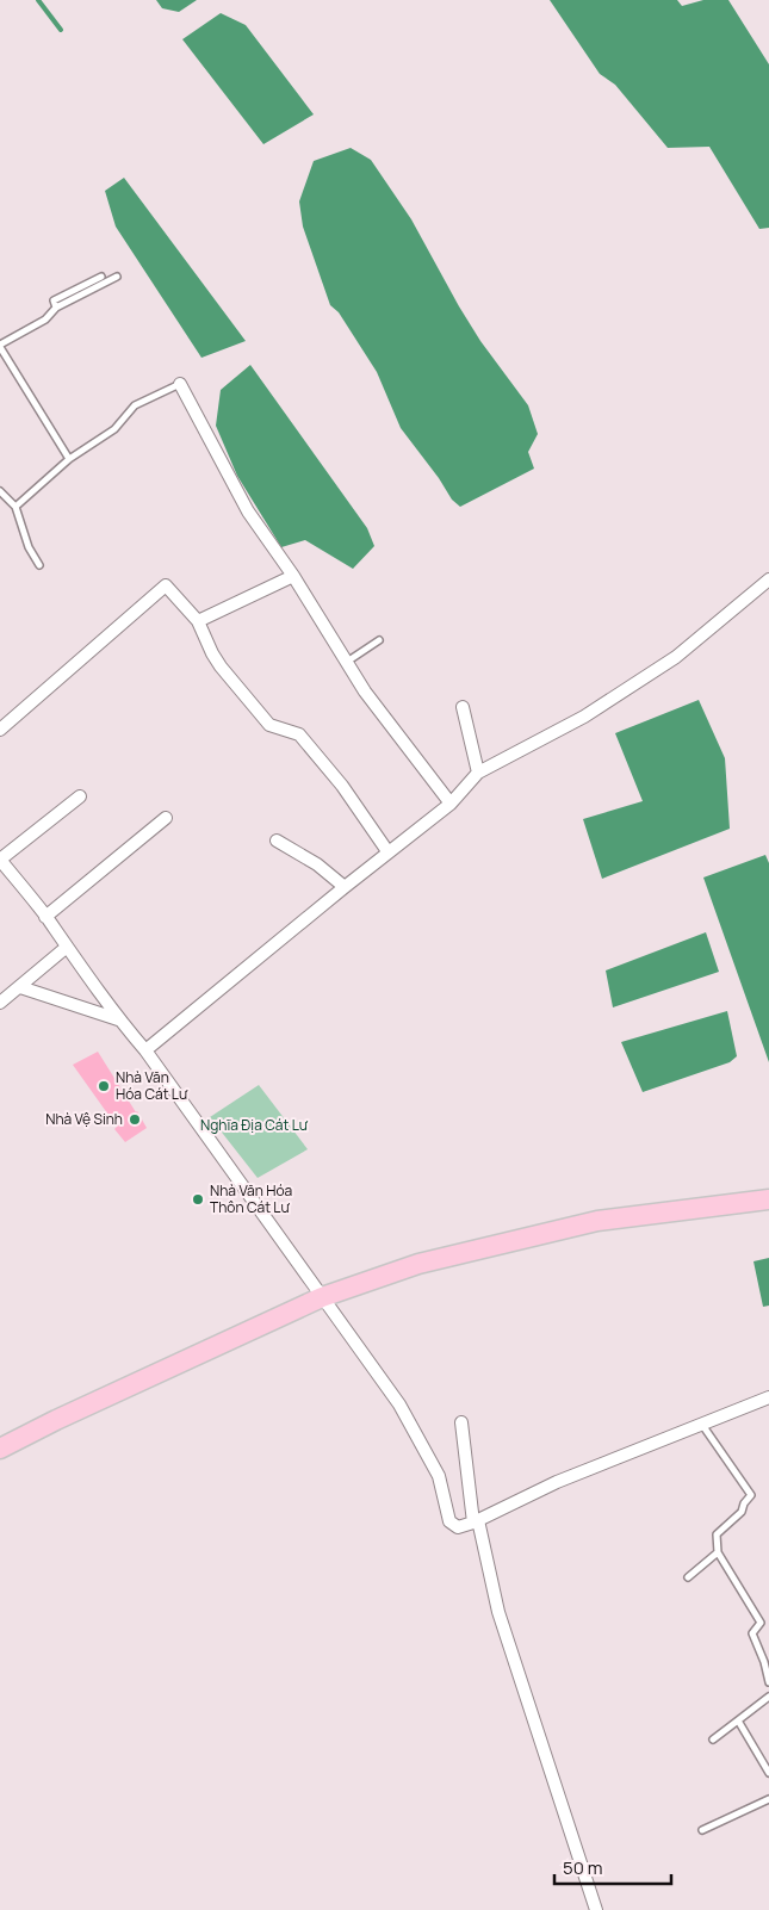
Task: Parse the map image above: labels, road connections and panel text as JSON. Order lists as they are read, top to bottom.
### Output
{
  "parks": ["Nghĩa Địa Cát Lư"],
  "places": ["Nhà Văn Hóa Cát Lư", "Nhà Vệ Sinh", "Nhà Văn Hóa Thôn Cát Lư"],
  "scale_bar": "50 m"
}
